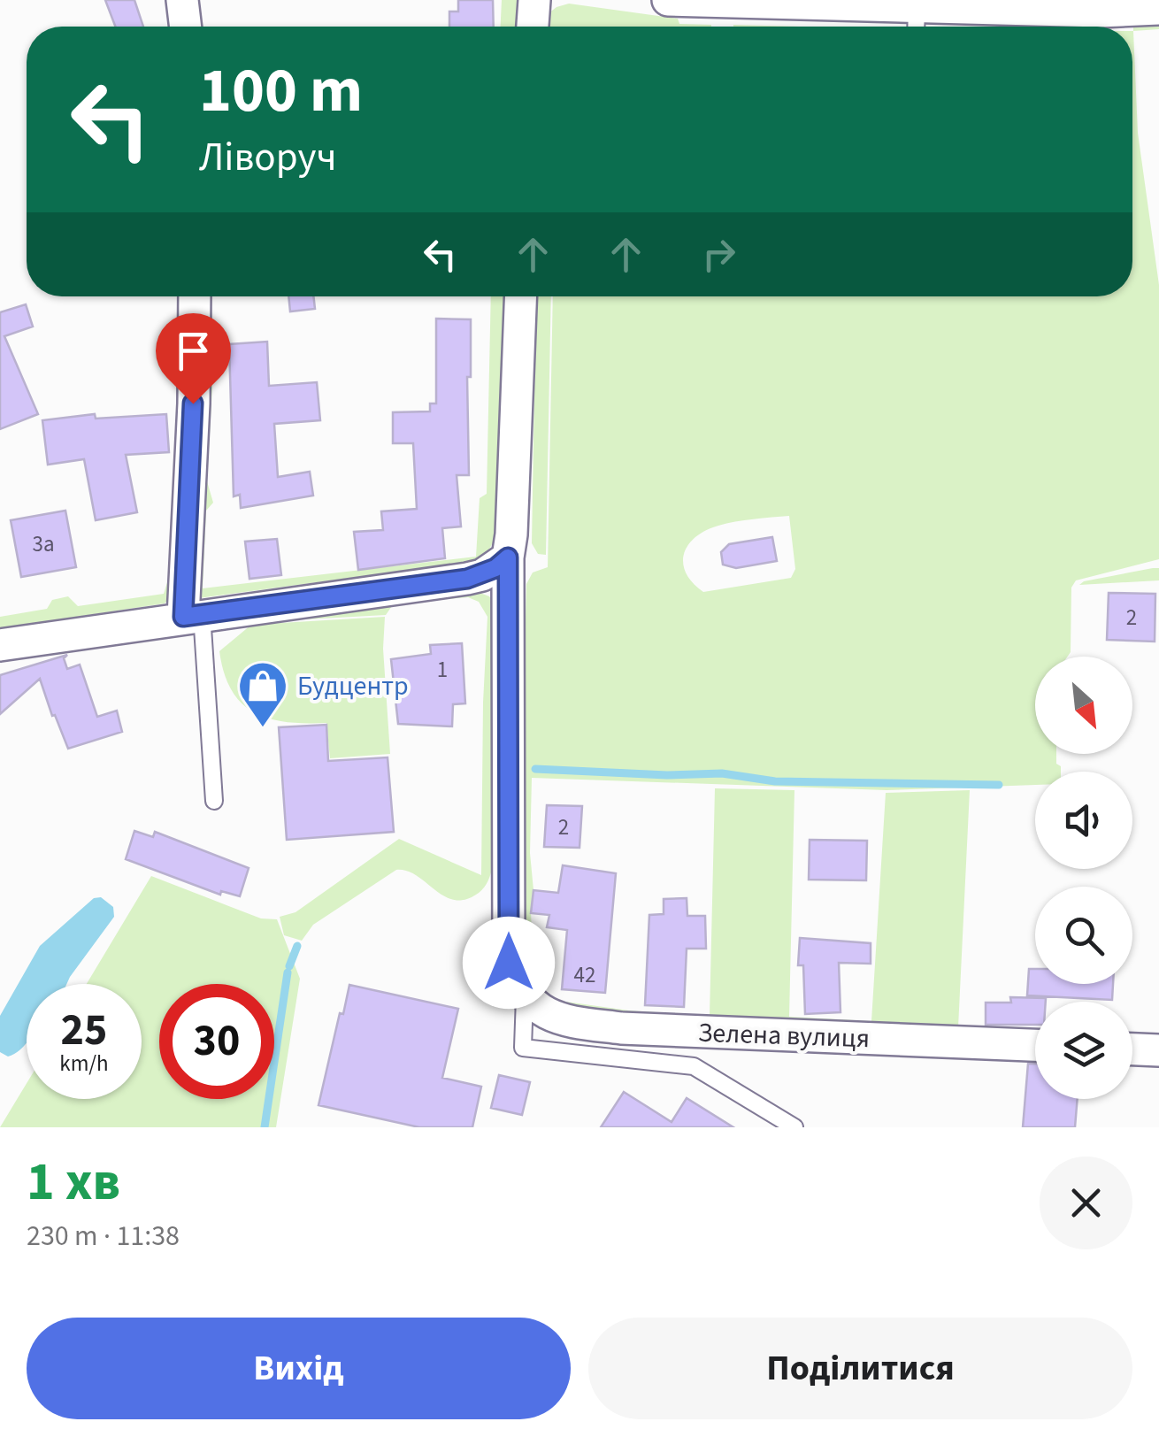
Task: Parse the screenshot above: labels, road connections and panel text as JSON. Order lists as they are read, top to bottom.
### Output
{
  "streets": {
    "street": ["Зелена вулиця"]
  },
  "places": {
    "shop": ["Будцентр"]
  },
  "house_numbers": [
    "3а",
    "2",
    "1",
    "2",
    "42"
  ],
  "north": "bottom right",
  "page": {
    "turn": ["100 m", "Ліворуч"],
    "speed": "25 km/h",
    "limit": "30",
    "heading": ["1 хв", "230 m · 11:38"],
    "buttons": ["Вихід", "Поділитися"]
  }
}
